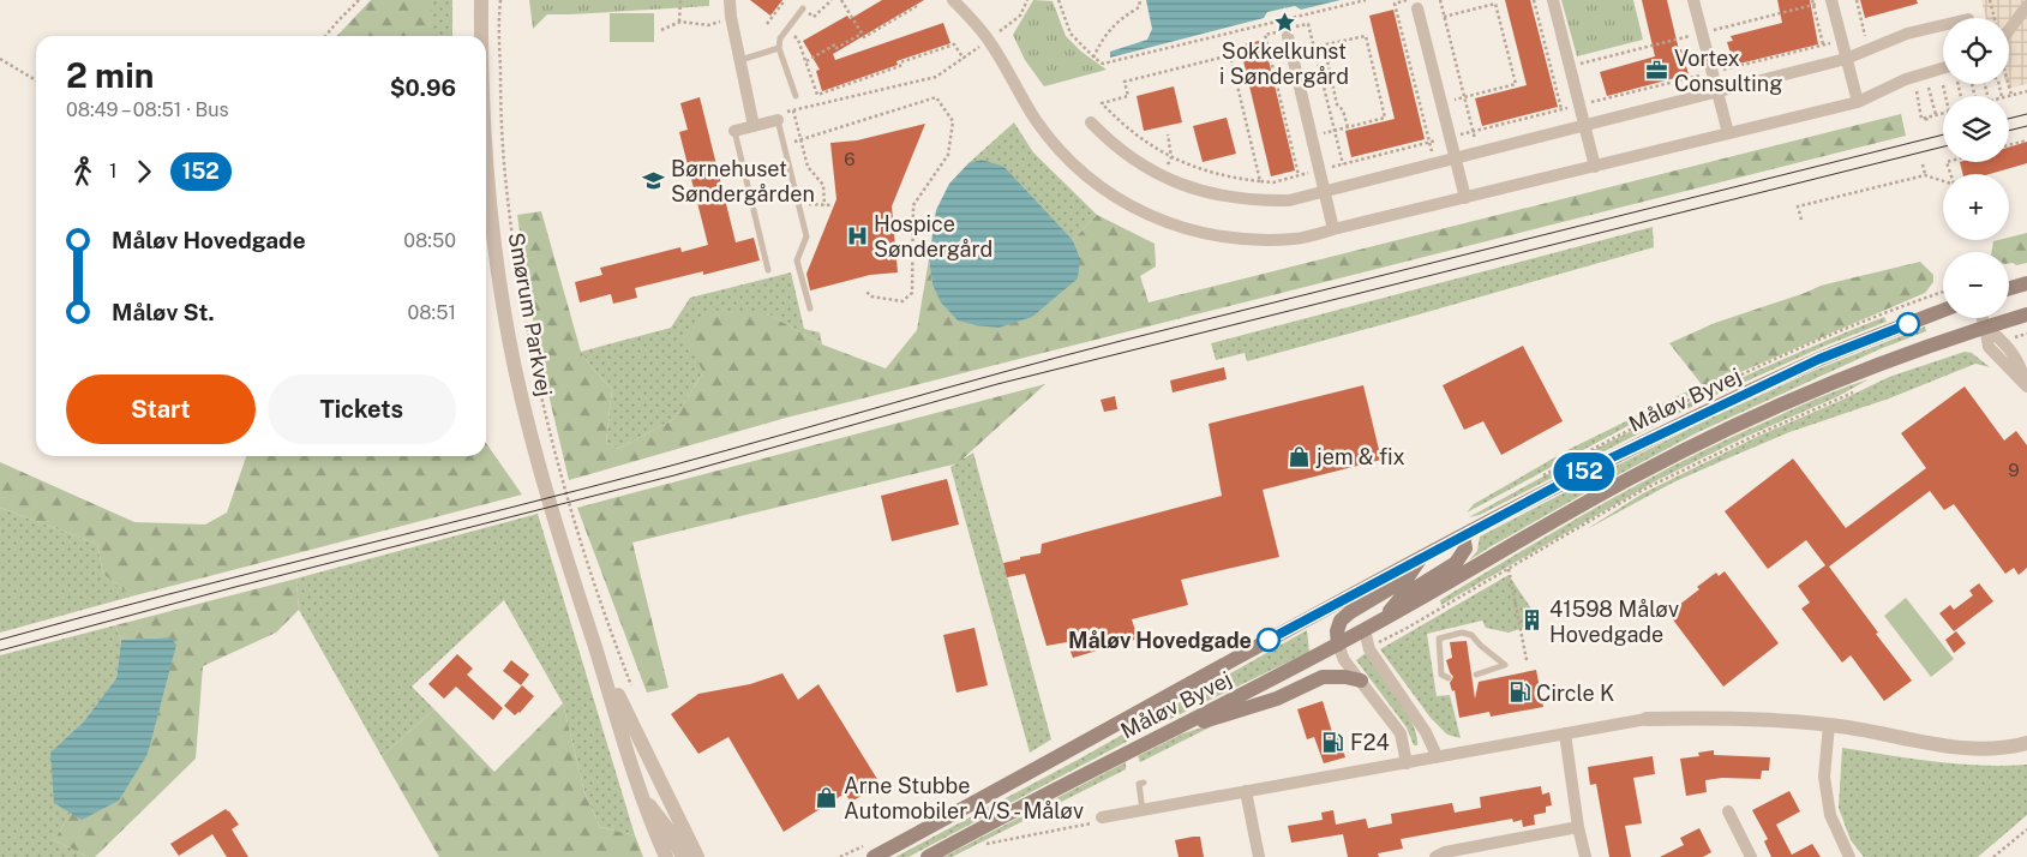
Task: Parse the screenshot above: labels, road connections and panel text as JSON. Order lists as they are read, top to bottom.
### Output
{
  "streets": {
    "main road": ["Måløv Byvej"],
    "street": ["Smørum Parkvej"]
  },
  "places": {
    "place": ["Sokkelkunst i Søndergård"],
    "office": ["Vortex Consulting"],
    "school or university": ["Børnehuset Søndergården"],
    "hospital": ["Hospice Søndergård"],
    "shop": ["jem & fix", "Arne Stubbe Automobiler A/S - Måløv"],
    "building": ["41598 Måløv Hovedgade"],
    "other": ["Måløv Hovedgade"],
    "fuel station": ["Circle K", "F24"]
  },
  "lines": ["bus line 152"],
  "house_numbers": ["6", "9"],
  "page": {
    "on_map": "152",
    "map_buttons": ["+", "−"],
    "heading": ["2 min", "08:49 – 08:51 · Bus", "$0.96"],
    "legs": ["1", "152"],
    "list": [
      {
        "name": "Måløv Hovedgade",
        "value": "08:50"
      },
      {
        "name": "Måløv St.",
        "value": "08:51"
      }
    ],
    "buttons": ["Start", "Tickets"]
  }
}
